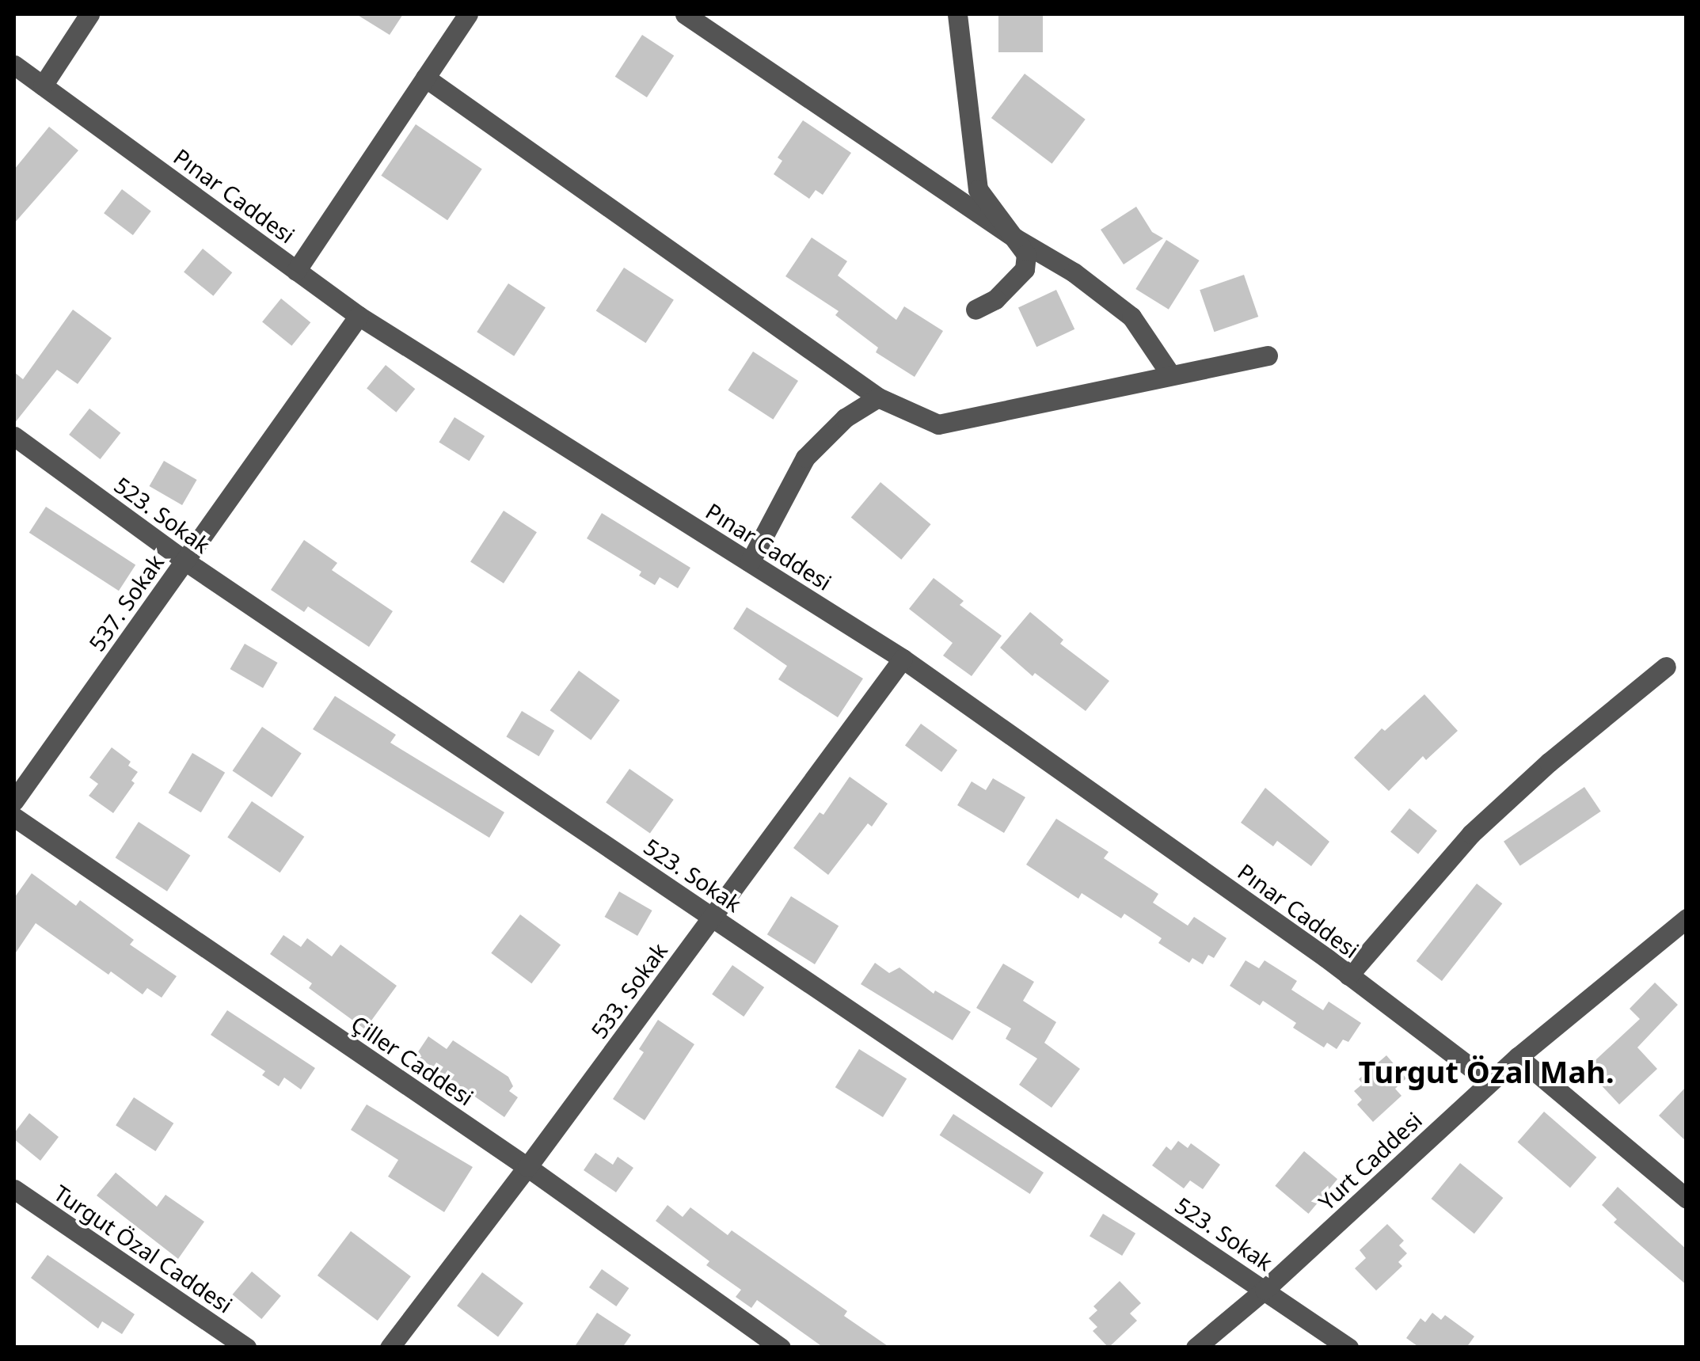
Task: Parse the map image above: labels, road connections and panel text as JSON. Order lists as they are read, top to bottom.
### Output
{
  "streets": {
    "street": [
      "Pınar Caddesi",
      "523. Sokak",
      "537. Sokak",
      "533. Sokak",
      "Çiller Caddesi",
      "Yurt Caddesi",
      "Turgut Özal Caddesi"
    ]
  },
  "crossings": [
    ["Pınar Caddesi", "537. Sokak"],
    ["Pınar Caddesi", "533. Sokak"],
    ["Pınar Caddesi", "Yurt Caddesi"],
    ["523. Sokak", "537. Sokak"],
    ["523. Sokak", "533. Sokak"],
    ["523. Sokak", "Yurt Caddesi"],
    ["533. Sokak", "Çiller Caddesi"]
  ],
  "districts": ["Turgut Özal Mah."]
}
